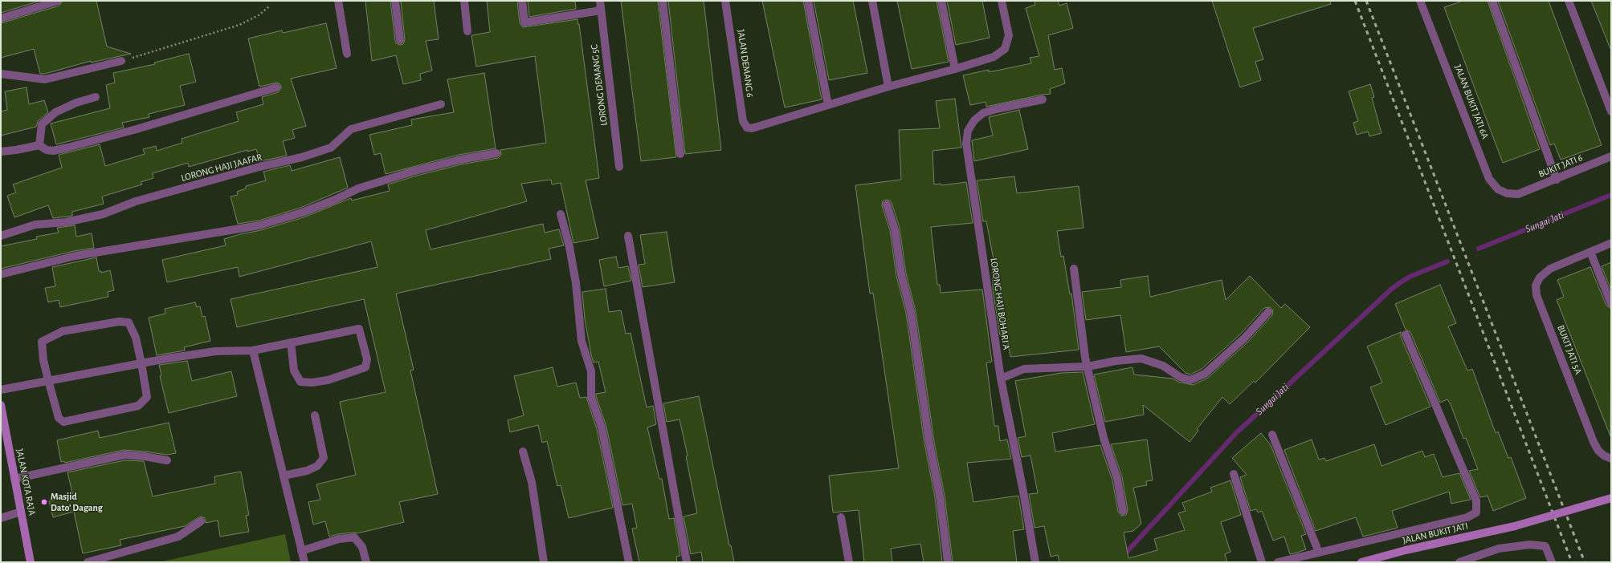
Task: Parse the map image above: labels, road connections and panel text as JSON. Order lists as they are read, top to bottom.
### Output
{
  "streets": {
    "street": [
      "JALAN DEMANG 6",
      "LORONG DEMANG 5C",
      "JALAN BUKIT JATI 6A",
      "BUKIT JATI 6",
      "LORONG HAJI JAAFAR",
      "LORONG HAJI BOHARI A",
      "BUKIT JATI 5A",
      "JALAN KOTA RAJA",
      "JALAN BUKIT JATI"
    ]
  },
  "crossings": [
    ["JALAN BUKIT JATI 6A", "BUKIT JATI 6"]
  ],
  "water": ["Sungai Jati"],
  "places": ["Masjid Dato' Dagang"]
}
